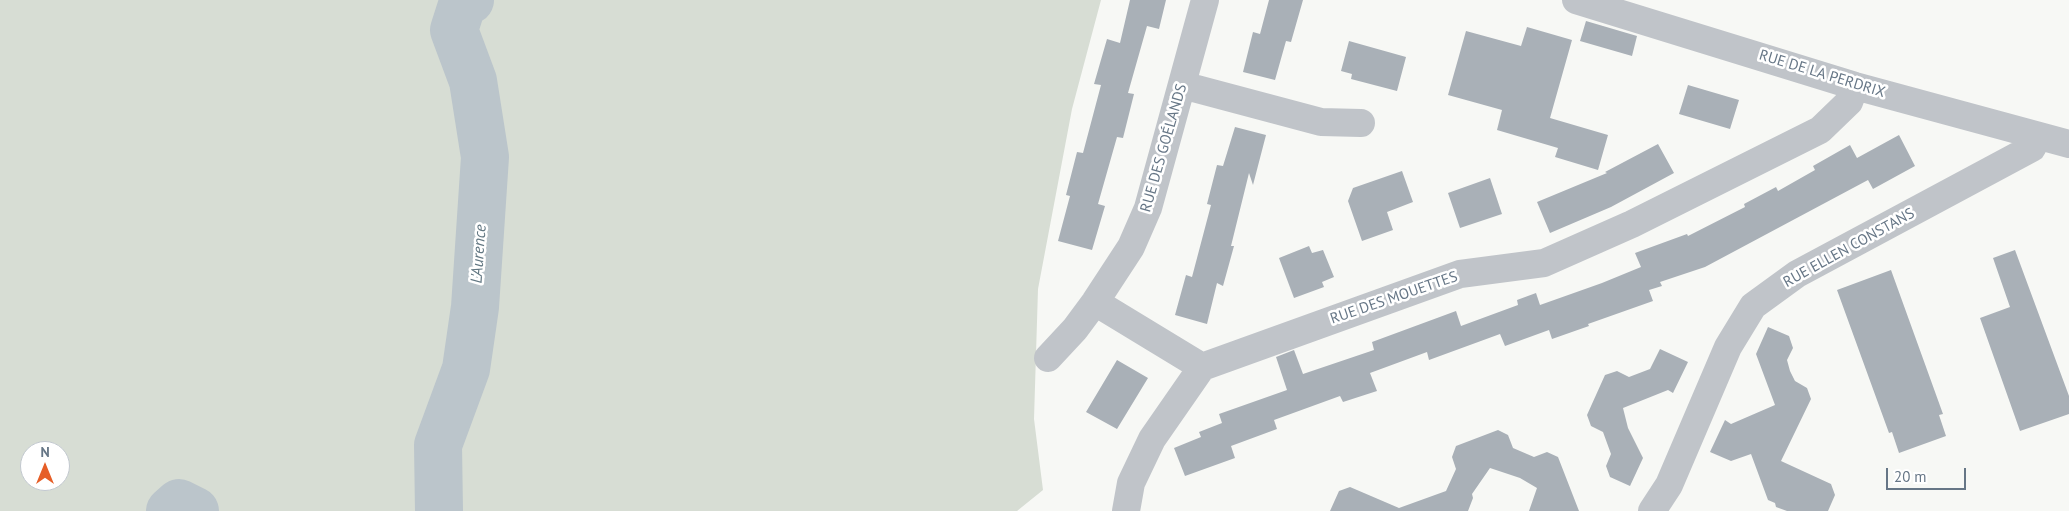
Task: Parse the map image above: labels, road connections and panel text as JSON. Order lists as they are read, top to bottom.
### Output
{
  "streets": {
    "street": [
      "RUE DE LA PERDRIX",
      "RUE DES GOÉLANDS",
      "RUE ELLEN CONSTANS",
      "RUE DES MOUETTES"
    ]
  },
  "crossings": [
    ["RUE DE LA PERDRIX", "RUE ELLEN CONSTANS"],
    ["RUE DE LA PERDRIX", "RUE DES MOUETTES"]
  ],
  "water": ["L'Aurence"],
  "scale_bar": "20 m",
  "north": "top"
}
